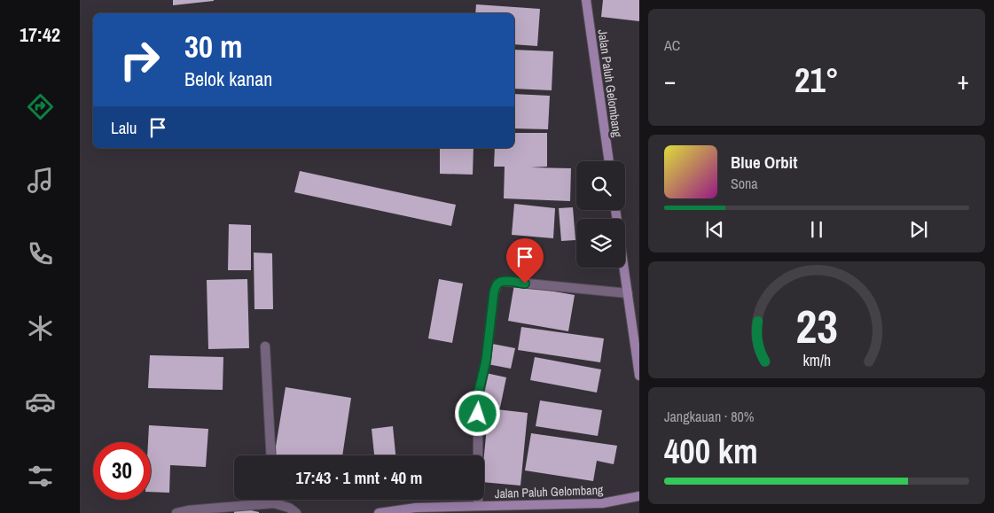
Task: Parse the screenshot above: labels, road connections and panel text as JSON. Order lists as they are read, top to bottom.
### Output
{
  "streets": {
    "street": ["Jalan Paluh Gelombang"]
  },
  "page": {
    "tabs": "17:42",
    "tile": [
      "AC",
      ["Jangkauan · 80%", "400 km"]
    ],
    "turn": ["30 m", "Belok kanan"],
    "heat": ["−", "21°", "+"],
    "then": "Lalu",
    "song": ["Blue Orbit", "Sona"],
    "limit": "30",
    "trip": "17:43 · 1 mnt · 40 m",
    "gauge": ["23", "km/h"]
  }
}
